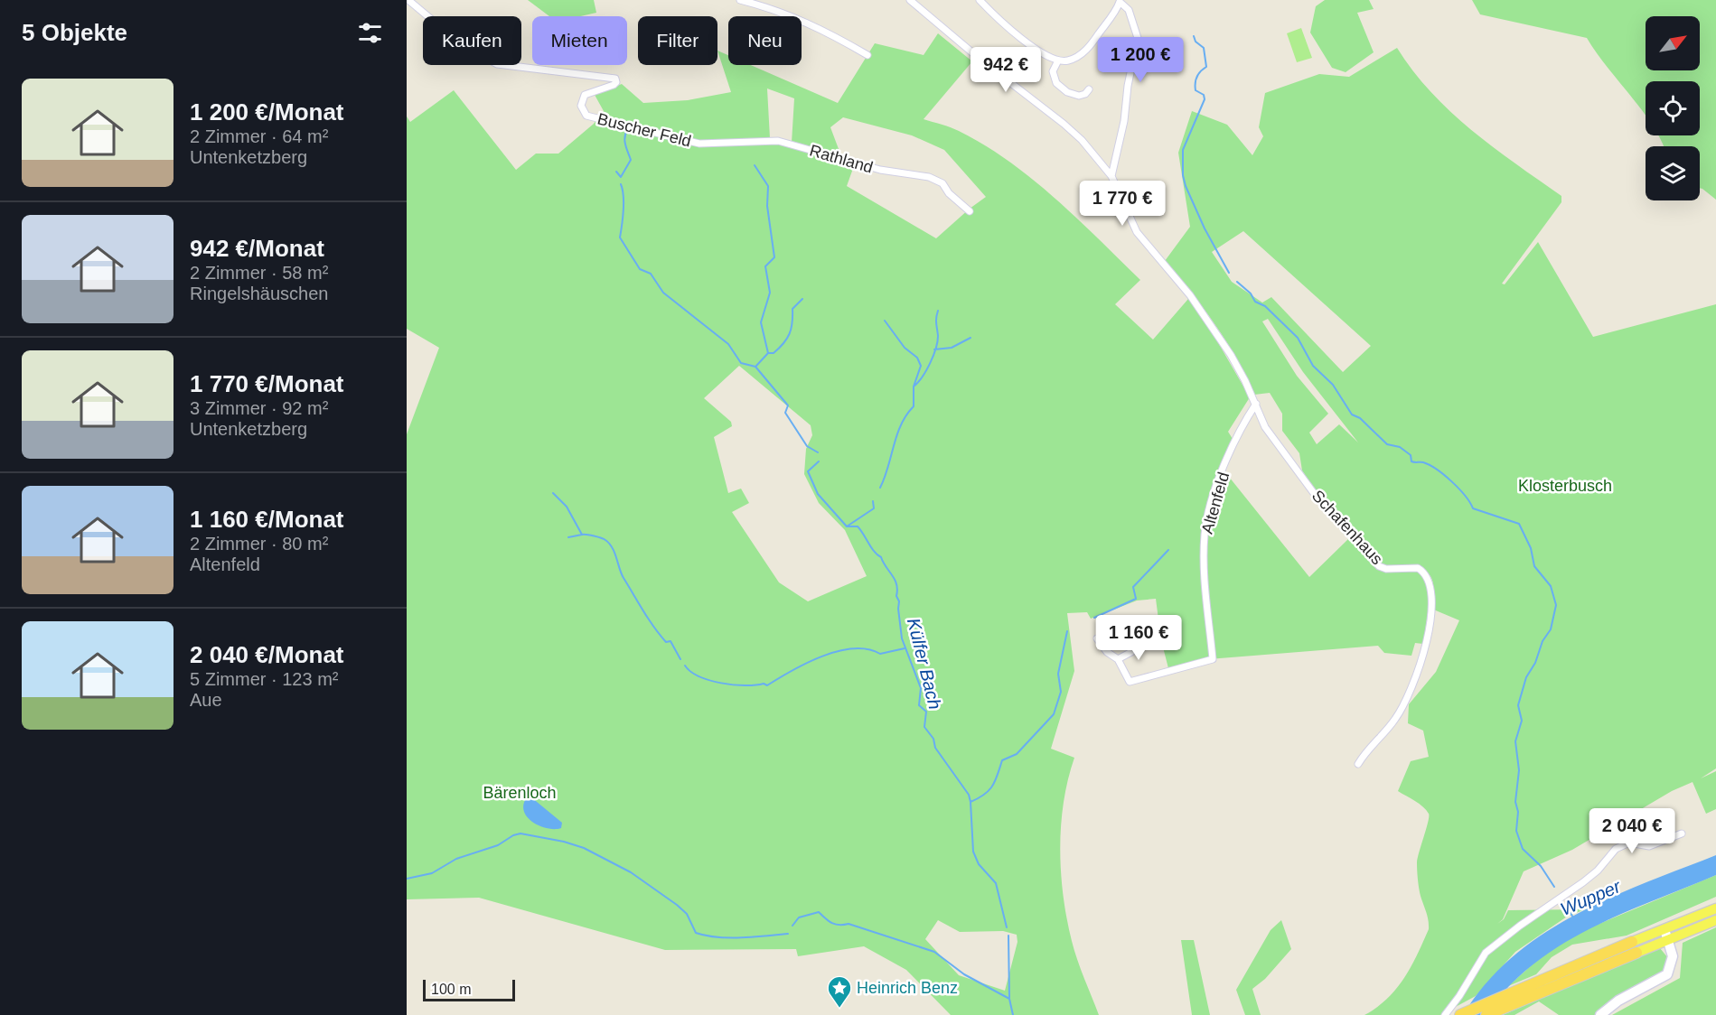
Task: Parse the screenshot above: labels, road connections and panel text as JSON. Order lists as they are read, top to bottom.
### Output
{
  "streets": {
    "street": [
      "Buscher Feld",
      "Rathland",
      "Altenfeld",
      "Schafenhaus"
    ]
  },
  "crossings": [
    ["Buscher Feld", "Rathland"],
    ["Altenfeld", "Schafenhaus"]
  ],
  "water": ["Külfer Bach", "Wupper"],
  "parks": ["Klosterbusch", "Bärenloch"],
  "places": {
    "place": ["Heinrich Benz"]
  },
  "scale_bar": "100 m",
  "north": "top right",
  "page": {
    "heading": "5 Objekte",
    "chip": [
      "Kaufen",
      "Mieten",
      "Filter",
      "Neu"
    ],
    "price": [
      "1 200 €",
      "942 €",
      "1 770 €",
      "1 160 €",
      "2 040 €"
    ],
    "list": [
      {
        "name": "1 200 €/Monat",
        "note": "2 Zimmer · 64 m² · Untenketzberg"
      },
      {
        "name": "942 €/Monat",
        "note": "2 Zimmer · 58 m² · Ringelshäuschen"
      },
      {
        "name": "1 770 €/Monat",
        "note": "3 Zimmer · 92 m² · Untenketzberg"
      },
      {
        "name": "1 160 €/Monat",
        "note": "2 Zimmer · 80 m² · Altenfeld"
      },
      {
        "name": "2 040 €/Monat",
        "note": "5 Zimmer · 123 m² · Aue"
      }
    ],
    "scale": "100 m"
  }
}
